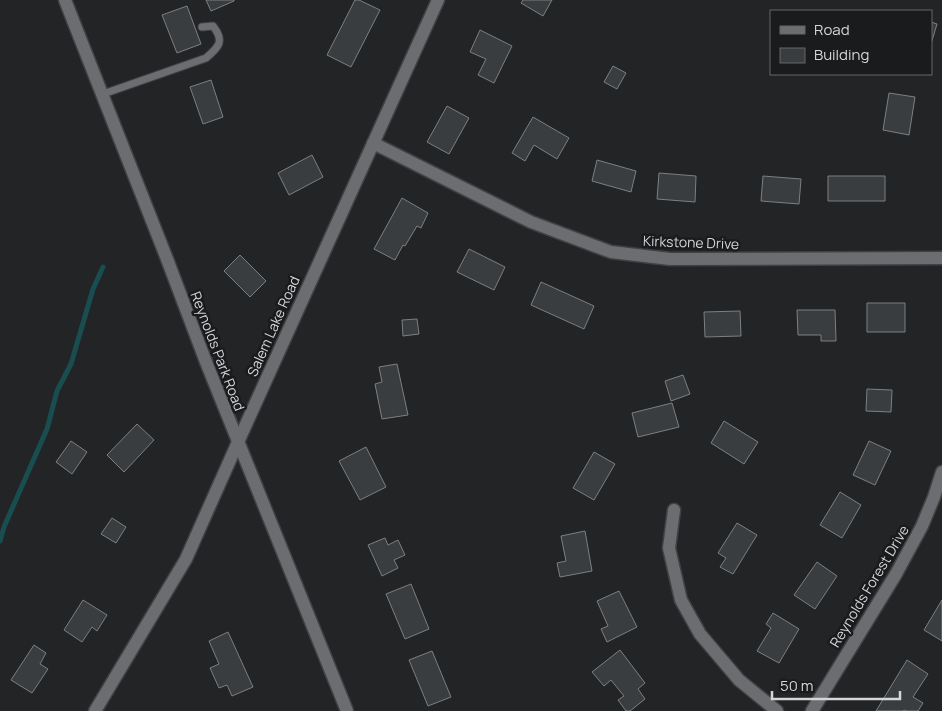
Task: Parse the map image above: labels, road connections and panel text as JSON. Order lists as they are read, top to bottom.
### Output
{
  "streets": {
    "street": [
      "Kirkstone Drive",
      "Salem Lake Road",
      "Reynolds Park Road",
      "Reynolds Forest Drive"
    ]
  },
  "crossings": [
    ["Kirkstone Drive", "Salem Lake Road"],
    ["Salem Lake Road", "Reynolds Park Road"]
  ],
  "legend": ["Road", "Building"],
  "scale_bar": "50 m"
}
